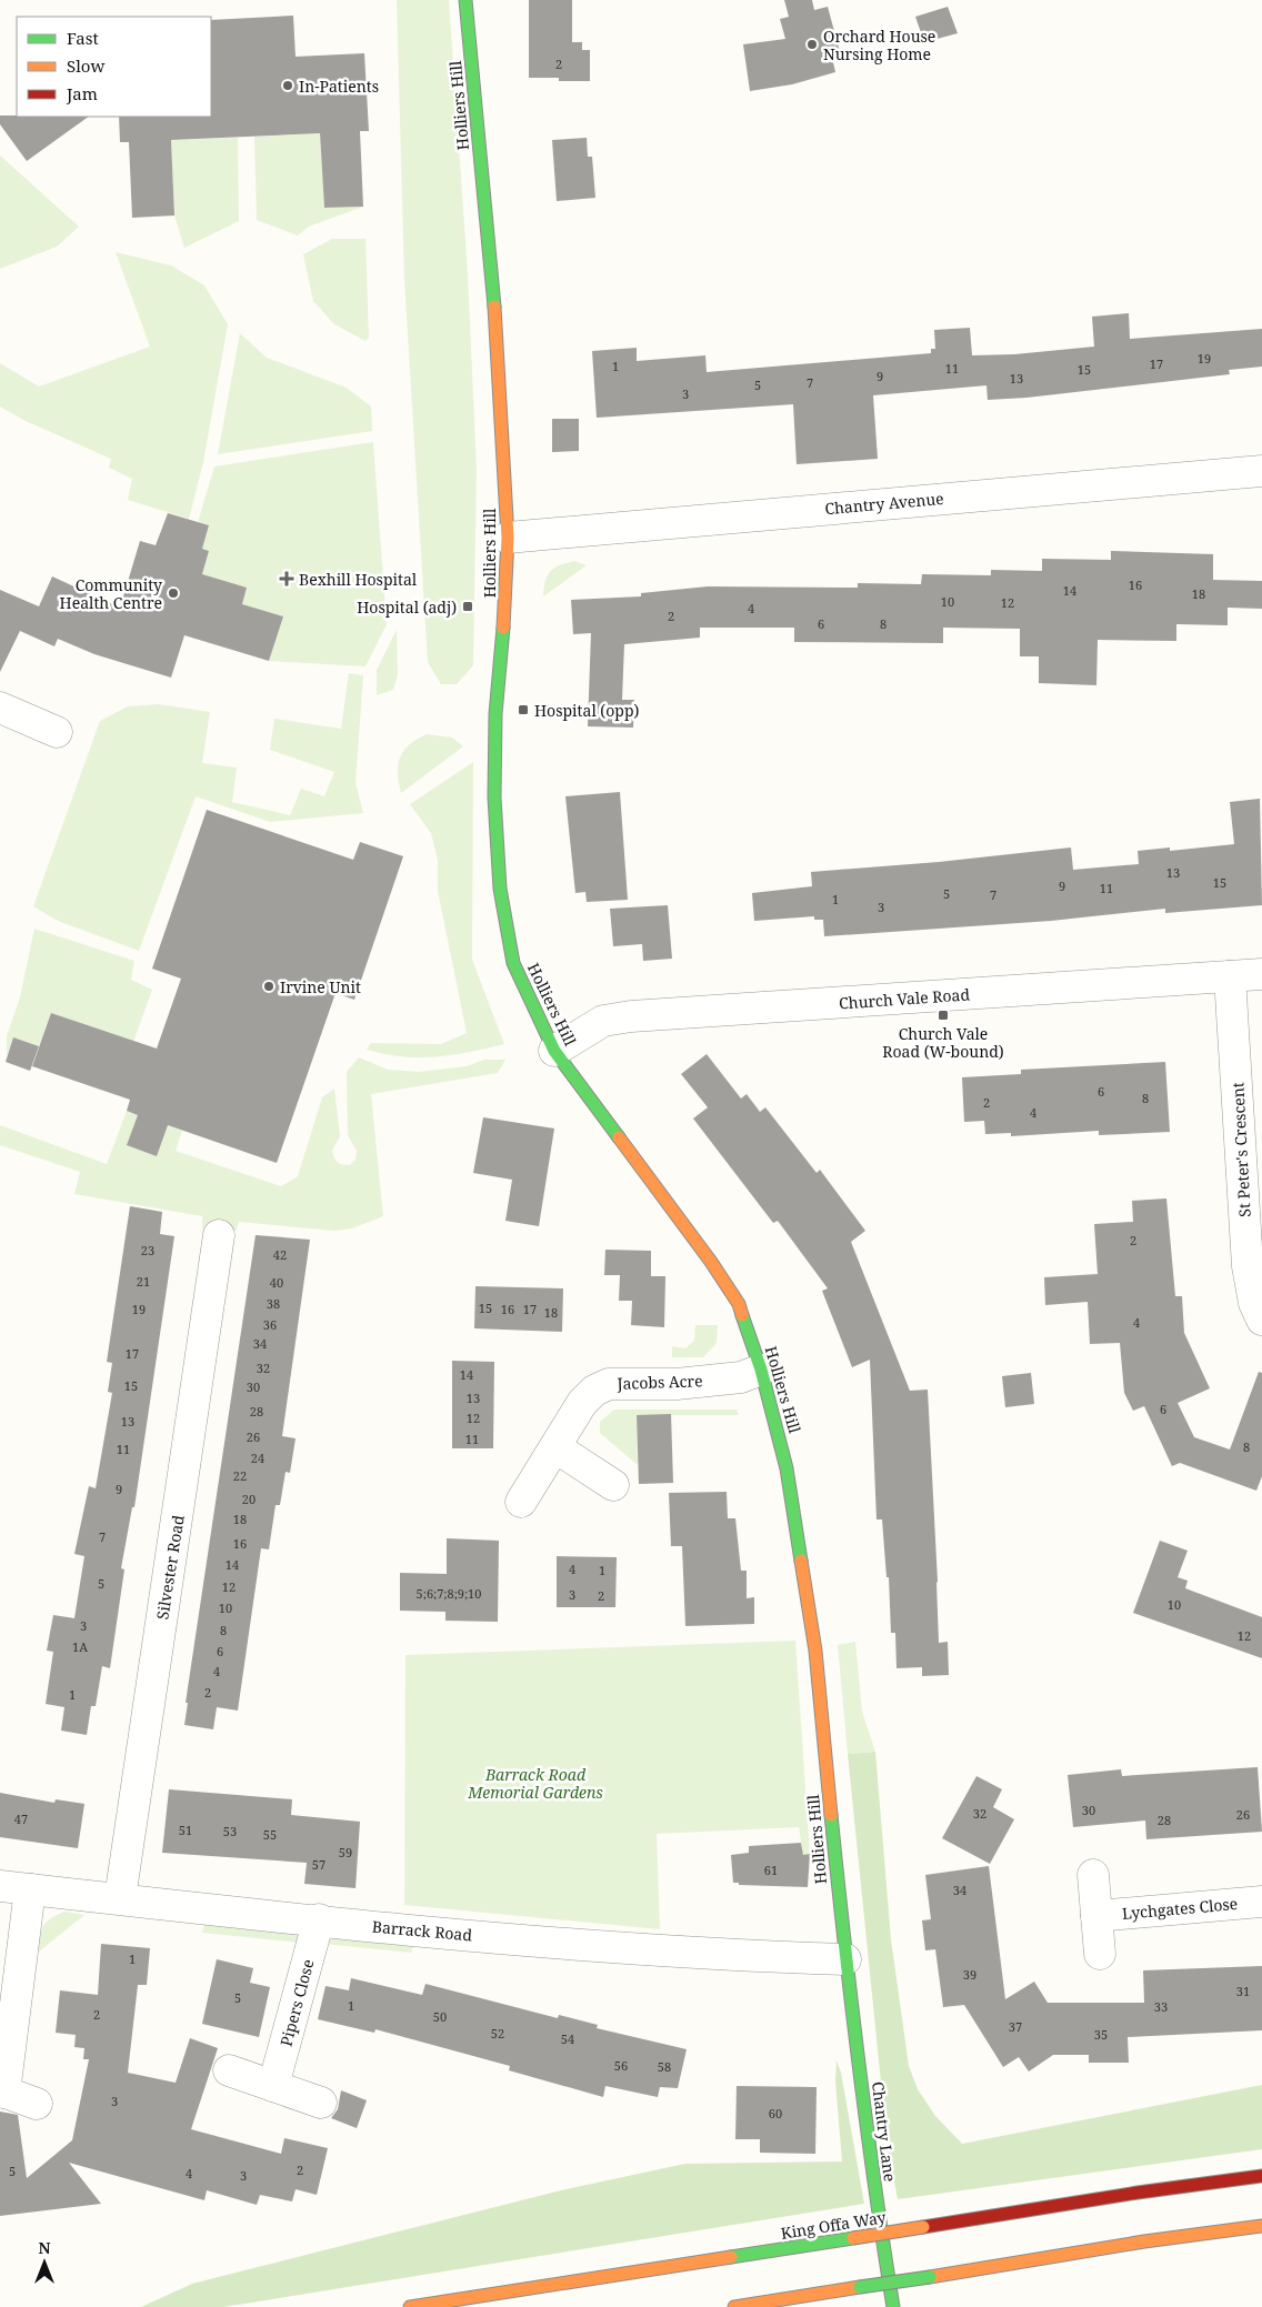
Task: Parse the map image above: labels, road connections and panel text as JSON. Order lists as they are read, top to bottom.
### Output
{
  "streets": {
    "main road": ["Holliers Hill", "Chantry Lane", "King Offa Way"],
    "street": [
      "Chantry Avenue",
      "Church Vale Road",
      "St Peter's Crescent",
      "Jacobs Acre",
      "Silvester Road",
      "Lychgates Close",
      "Barrack Road",
      "Pipers Close"
    ]
  },
  "crossings": [
    ["Holliers Hill", "Chantry Avenue"],
    ["Holliers Hill", "Church Vale Road"],
    ["Holliers Hill", "Jacobs Acre"],
    ["Holliers Hill", "Barrack Road"],
    ["Holliers Hill", "Chantry Lane"],
    ["Church Vale Road", "St Peter's Crescent"],
    ["Silvester Road", "Barrack Road"],
    ["Barrack Road", "Pipers Close"],
    ["Barrack Road", "Chantry Lane"]
  ],
  "parks": ["Barrack Road Memorial Gardens"],
  "places": {
    "other": [
      "Orchard House Nursing Home",
      "In-Patients",
      "Community Health Centre",
      "Irvine Unit"
    ],
    "health": ["Bexhill Hospital"],
    "transit": ["Hospital (adj)", "Hospital (opp)", "Church Vale Road (W-bound)"]
  },
  "house_numbers": [
    "2",
    "19",
    "17",
    "1",
    "11",
    "15",
    "9",
    "13",
    "7",
    "5",
    "3",
    "16",
    "14",
    "18",
    "10",
    "12",
    "4",
    "2",
    "6",
    "8",
    "13",
    "15",
    "9",
    "11",
    "5",
    "7",
    "1",
    "3",
    "6",
    "8",
    "2",
    "4",
    "2",
    "23",
    "42",
    "21",
    "40",
    "38",
    "15",
    "19",
    "16",
    "17",
    "18",
    "4",
    "36",
    "34",
    "17",
    "32",
    "14",
    "15",
    "30",
    "13",
    "6",
    "28",
    "12",
    "13",
    "26",
    "11",
    "8",
    "11",
    "24",
    "22",
    "9",
    "20",
    "18",
    "7",
    "16",
    "14",
    "4",
    "1",
    "5",
    "12",
    "5;6;7;8;9;10",
    "3",
    "2",
    "10",
    "10",
    "3",
    "8",
    "12",
    "1A",
    "6",
    "4",
    "2",
    "1",
    "30",
    "32",
    "26",
    "47",
    "28",
    "51",
    "53",
    "55",
    "59",
    "57",
    "61",
    "34",
    "1",
    "39",
    "31",
    "5",
    "1",
    "33",
    "2",
    "50",
    "37",
    "52",
    "35",
    "54",
    "56",
    "58",
    "3",
    "60",
    "2",
    "5",
    "4",
    "3"
  ],
  "legend": ["Fast", "Slow", "Jam"],
  "north": "top"
}
